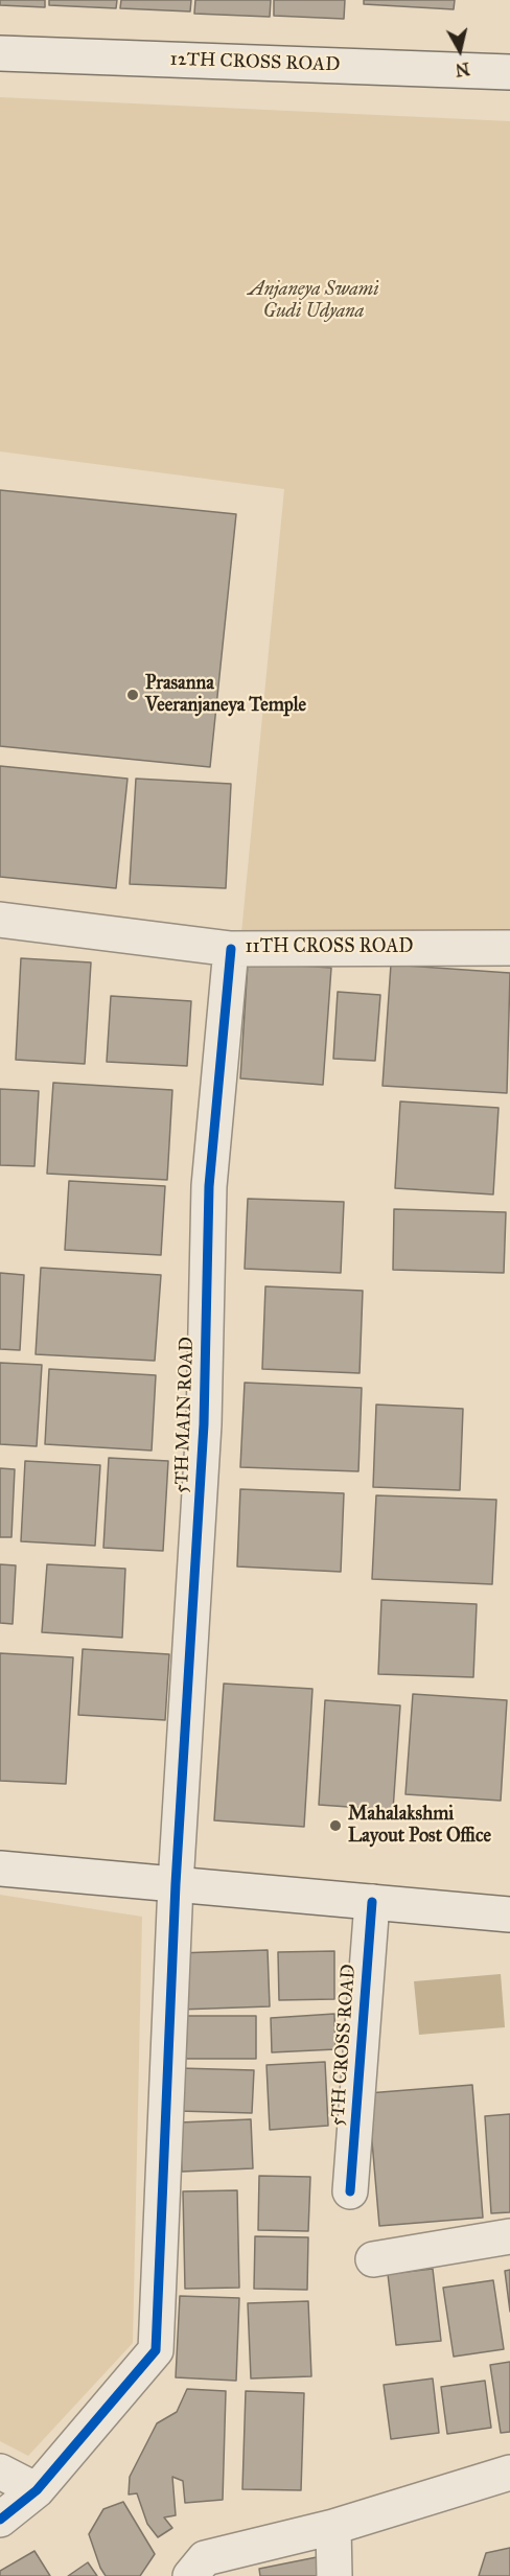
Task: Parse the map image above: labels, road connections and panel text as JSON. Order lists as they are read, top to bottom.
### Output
{
  "streets": {
    "street": [
      "12TH CROSS ROAD",
      "11TH CROSS ROAD",
      "5TH MAIN ROAD",
      "5TH CROSS ROAD"
    ]
  },
  "crossings": [
    ["11TH CROSS ROAD", "5TH MAIN ROAD"]
  ],
  "parks": ["Anjaneya Swami Gudi Udyana"],
  "places": ["Prasanna Veeranjaneya Temple", "Mahalakshmi Layout Post Office"],
  "north": "bottom"
}
